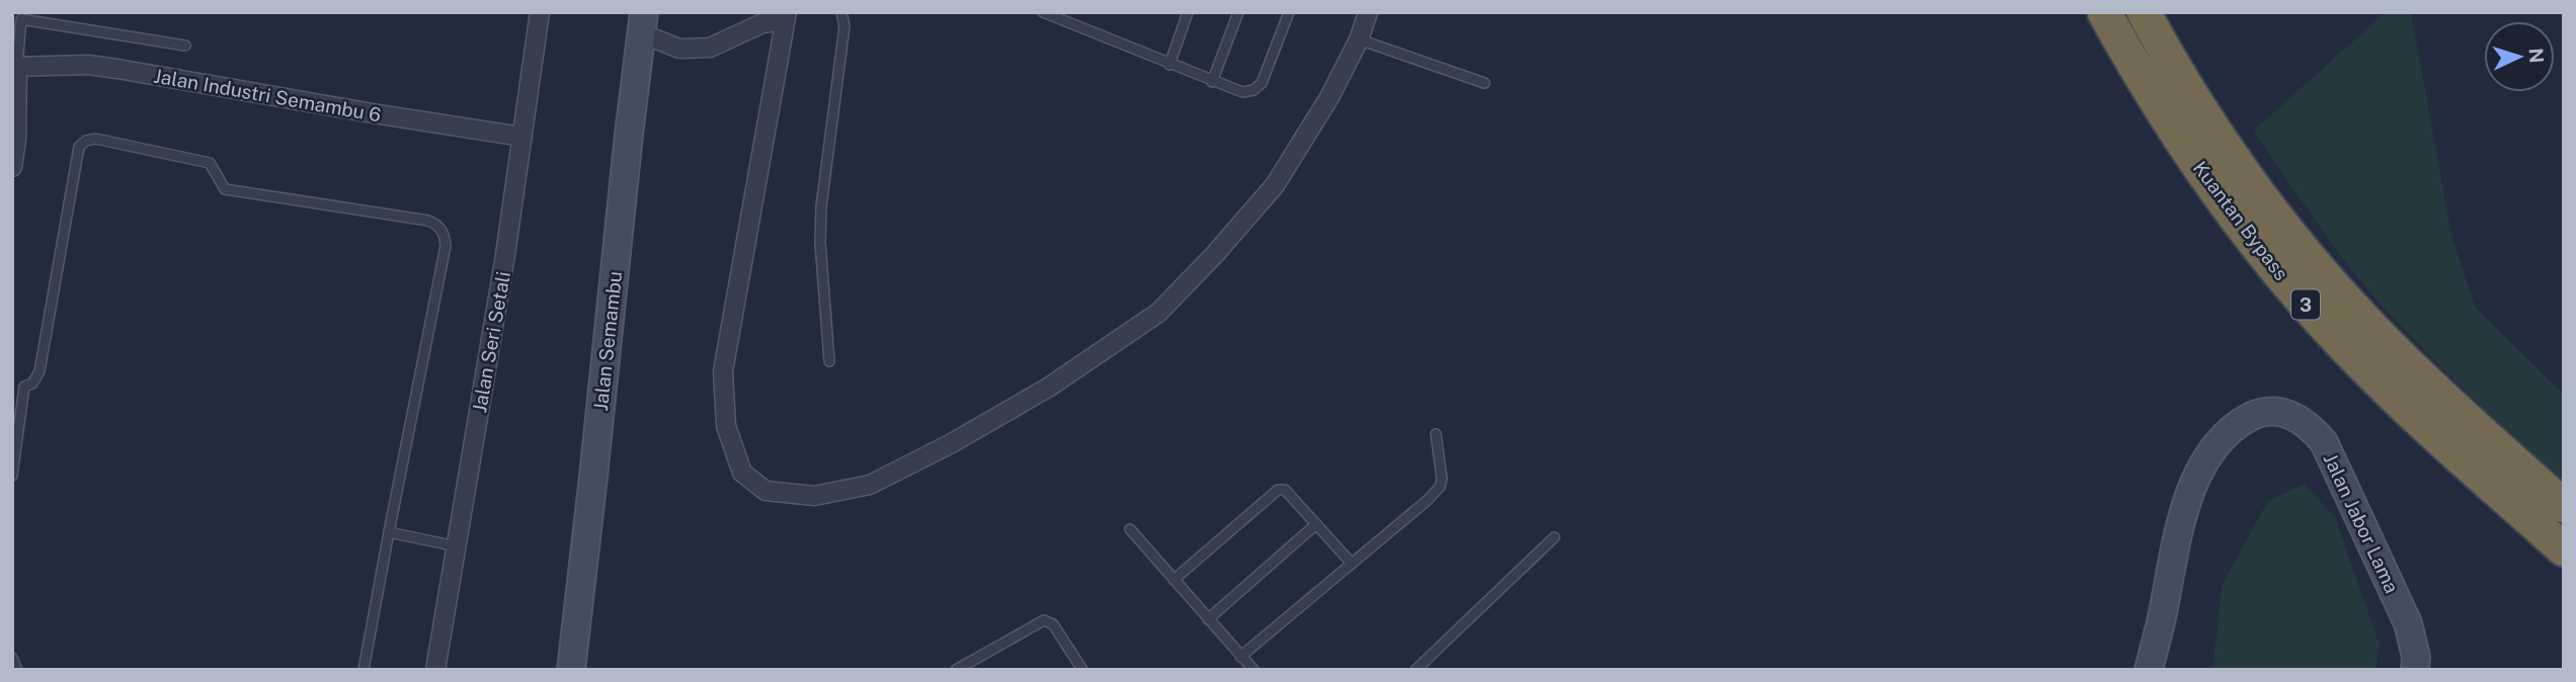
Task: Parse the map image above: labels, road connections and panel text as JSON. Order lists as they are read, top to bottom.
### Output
{
  "streets": {
    "highway": ["Kuantan Bypass", "3"],
    "main road": ["Jalan Semambu", "Jalan Jabor Lama"],
    "street": ["Jalan Industri Semambu 6", "Jalan Seri Setali"]
  },
  "crossings": [
    ["Jalan Industri Semambu 6", "Jalan Seri Setali"]
  ],
  "north": "right"
}
